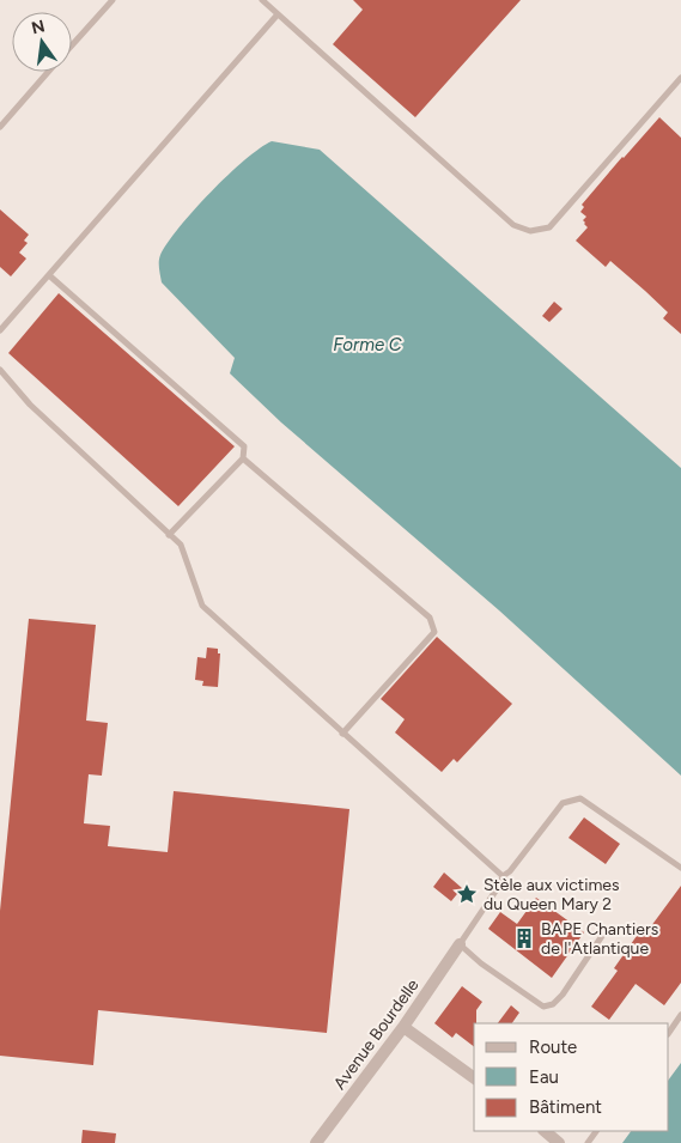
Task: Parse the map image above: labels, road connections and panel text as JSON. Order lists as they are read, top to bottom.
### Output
{
  "streets": {
    "street": ["Avenue Bourdelle"]
  },
  "water": ["Forme C"],
  "places": {
    "place": ["Stèle aux victimes du Queen Mary 2"],
    "building": ["BAPE Chantiers de l'Atlantique"]
  },
  "legend": ["Route", "Eau", "Bâtiment"],
  "north": "top"
}
